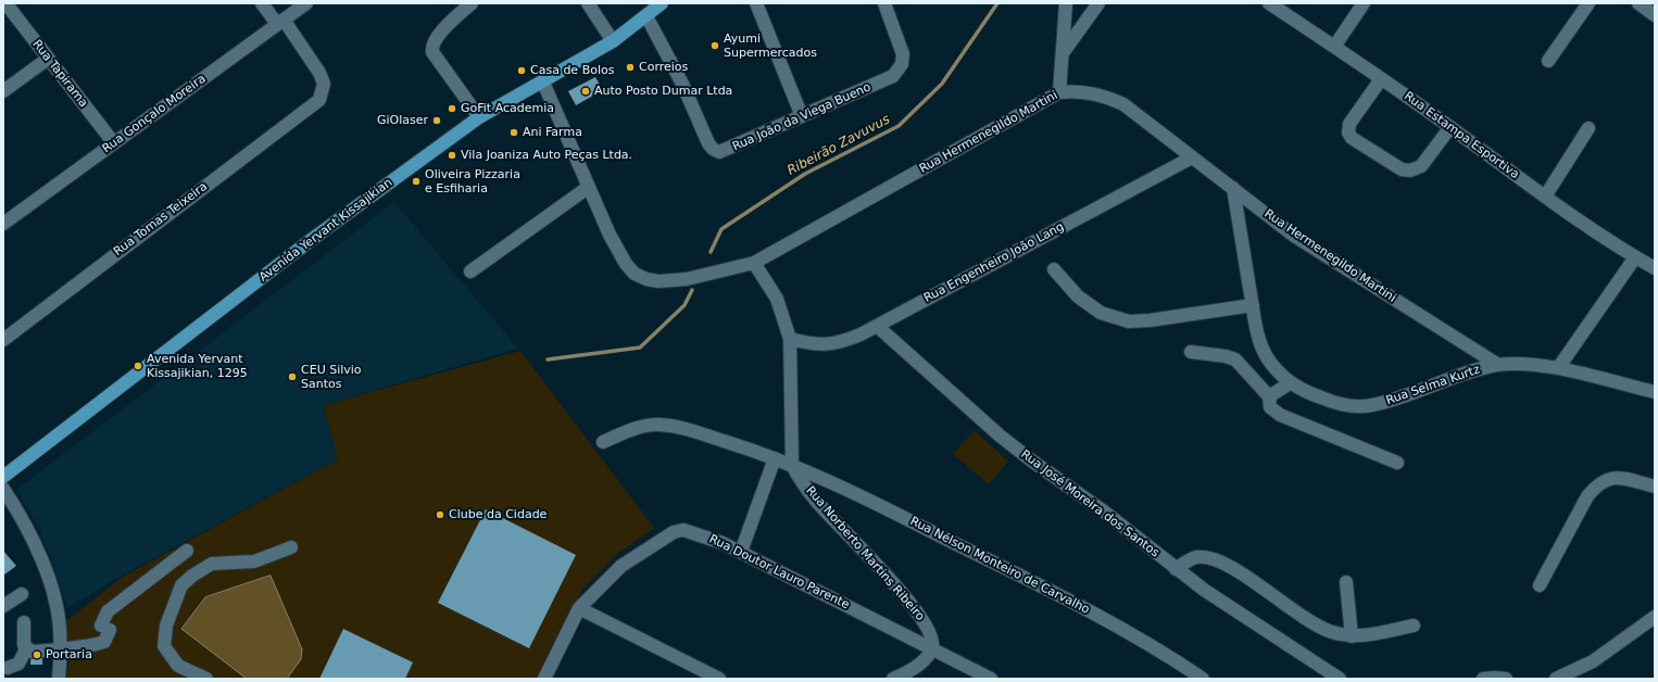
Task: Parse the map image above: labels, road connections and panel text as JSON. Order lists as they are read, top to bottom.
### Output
{
  "streets": {
    "main road": ["Avenida Yervant Kissajikian"],
    "street": [
      "Rua Tapirama",
      "Rua Gonçalo Moreira",
      "Rua João da Viega Bueno",
      "Rua Hermenegildo Martini",
      "Rua Estampa Esportiva",
      "Rua Tomas Teixeira",
      "Rua Engenheiro João Lang",
      "Rua Selma Kurtz",
      "Rua José Moreira dos Santos",
      "Rua Norberto Martins Ribeiro",
      "Rua Nélson Monteiro de Carvalho",
      "Rua Doutor Lauro Parente"
    ]
  },
  "crossings": [
    ["Rua Tapirama", "Rua Gonçalo Moreira"],
    ["Rua Gonçalo Moreira", "Rua Tomas Teixeira"],
    ["Rua João da Viega Bueno", "Avenida Yervant Kissajikian"],
    ["Rua Hermenegildo Martini", "Avenida Yervant Kissajikian"],
    ["Rua Hermenegildo Martini", "Rua Engenheiro João Lang"],
    ["Rua Hermenegildo Martini", "Rua Selma Kurtz"],
    ["Rua Hermenegildo Martini", "Rua Norberto Martins Ribeiro"],
    ["Rua Engenheiro João Lang", "Rua José Moreira dos Santos"],
    ["Rua Engenheiro João Lang", "Rua Norberto Martins Ribeiro"],
    ["Rua Norberto Martins Ribeiro", "Rua Nélson Monteiro de Carvalho"],
    ["Rua Norberto Martins Ribeiro", "Rua Doutor Lauro Parente"]
  ],
  "water": ["Ribeirão Zavuvus"],
  "places": [
    "Ayumi Supermercados",
    "Correios",
    "Casa de Bolos",
    "Auto Posto Dumar Ltda",
    "GoFit Academia",
    "GiOlaser",
    "Ani Farma",
    "Vila Joaniza Auto Peças Ltda.",
    "Oliveira Pizzaria e Esfiharia",
    "Avenida Yervant Kissajikian, 1295",
    "CEU Silvio Santos",
    "Clube da Cidade",
    "Portaria"
  ]
}
